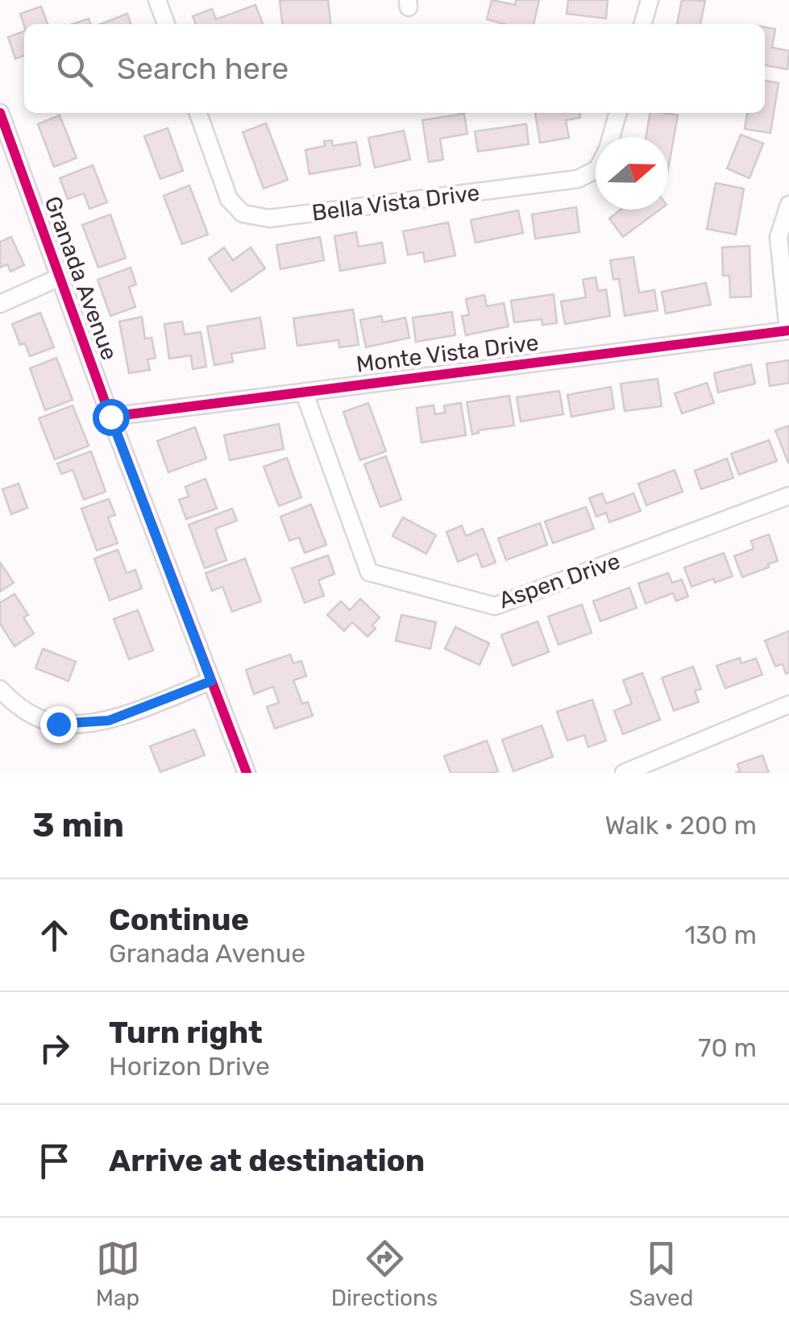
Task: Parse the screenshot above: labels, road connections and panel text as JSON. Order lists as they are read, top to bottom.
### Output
{
  "streets": {
    "street": [
      "Bella Vista Drive",
      "Granada Avenue",
      "Monte Vista Drive",
      "Aspen Drive"
    ]
  },
  "crossings": [
    ["Granada Avenue", "Monte Vista Drive"],
    ["Monte Vista Drive", "Aspen Drive"]
  ],
  "north": "right",
  "page": {
    "search": "Search here",
    "heading": ["3 min", "Walk · 200 m"],
    "list": [
      ["Continue", "Granada Avenue", "130 m"],
      ["Turn right", "Horizon Drive", "70 m"],
      "Arrive at destination"
    ],
    "nav": ["Map", "Directions", "Saved"]
  }
}
